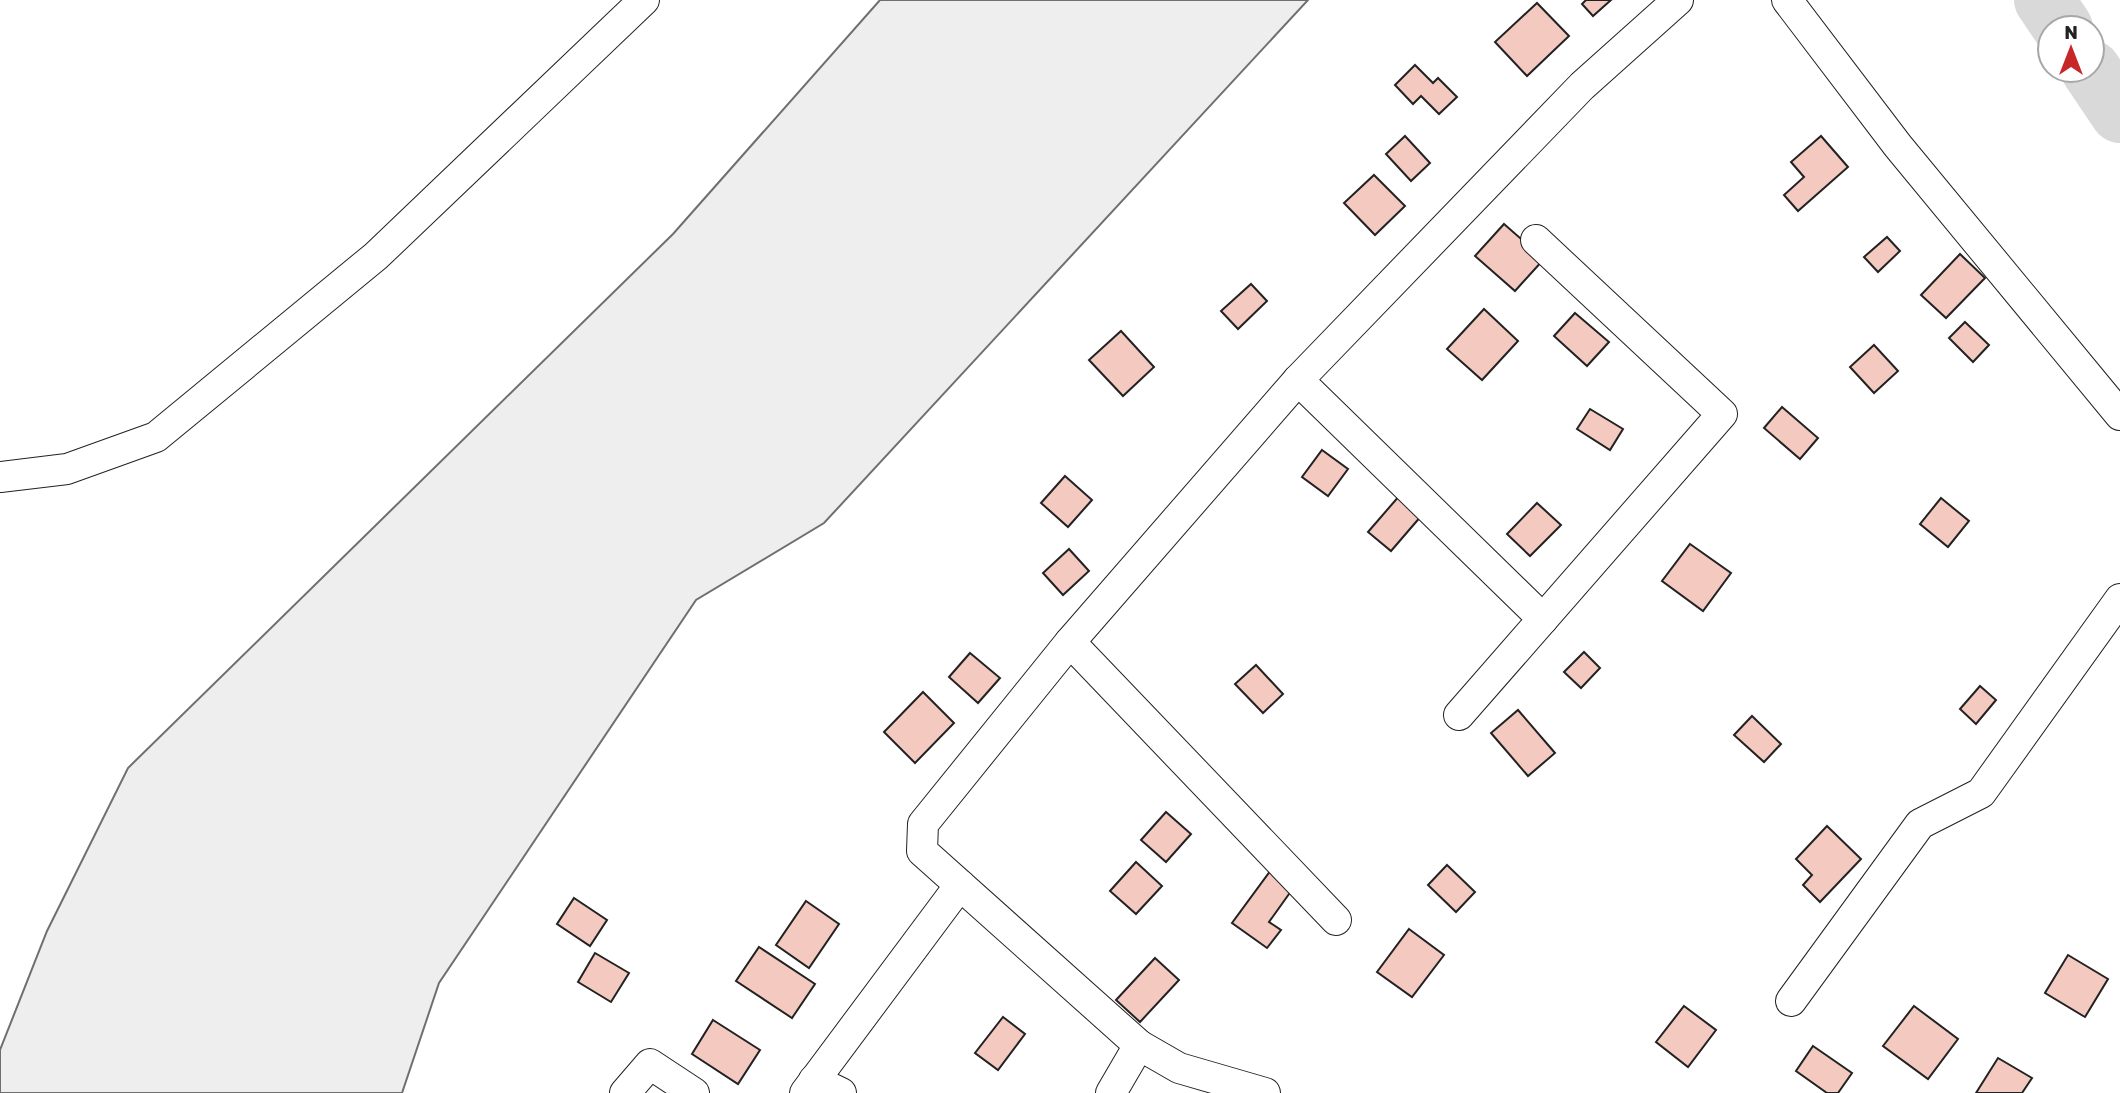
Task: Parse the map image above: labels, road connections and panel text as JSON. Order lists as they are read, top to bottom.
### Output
{
  "north": "top"
}
